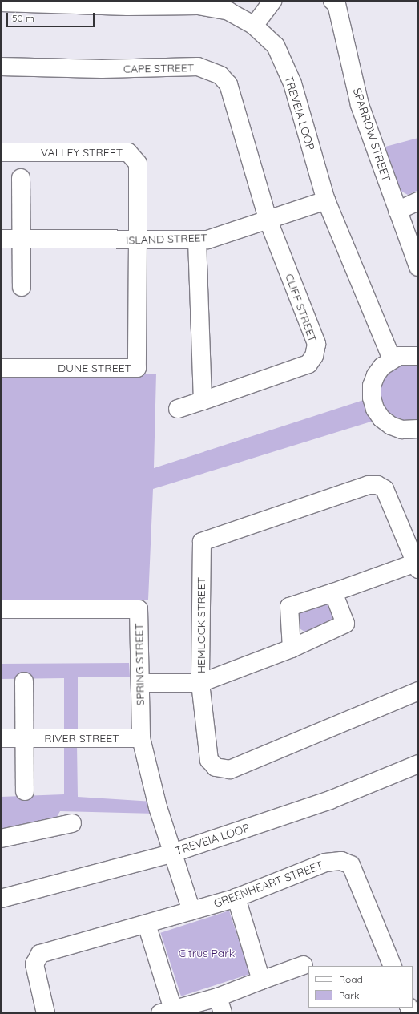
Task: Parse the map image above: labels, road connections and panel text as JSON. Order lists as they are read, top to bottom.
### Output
{
  "streets": {
    "street": [
      "CAPE STREET",
      "TREVEIA LOOP",
      "SPARROW STREET",
      "VALLEY STREET",
      "ISLAND STREET",
      "CLIFF STREET",
      "DUNE STREET",
      "HEMLOCK STREET",
      "SPRING STREET",
      "RIVER STREET",
      "GREENHEART STREET"
    ]
  },
  "crossings": [
    ["CAPE STREET", "ISLAND STREET"],
    ["CAPE STREET", "CLIFF STREET"],
    ["TREVEIA LOOP", "ISLAND STREET"],
    ["TREVEIA LOOP", "SPRING STREET"],
    ["VALLEY STREET", "ISLAND STREET"],
    ["VALLEY STREET", "DUNE STREET"],
    ["ISLAND STREET", "CLIFF STREET"],
    ["ISLAND STREET", "DUNE STREET"],
    ["SPRING STREET", "RIVER STREET"]
  ],
  "parks": ["Citrus Park"],
  "legend": ["Road", "Park"],
  "scale_bar": "50 m"
}
